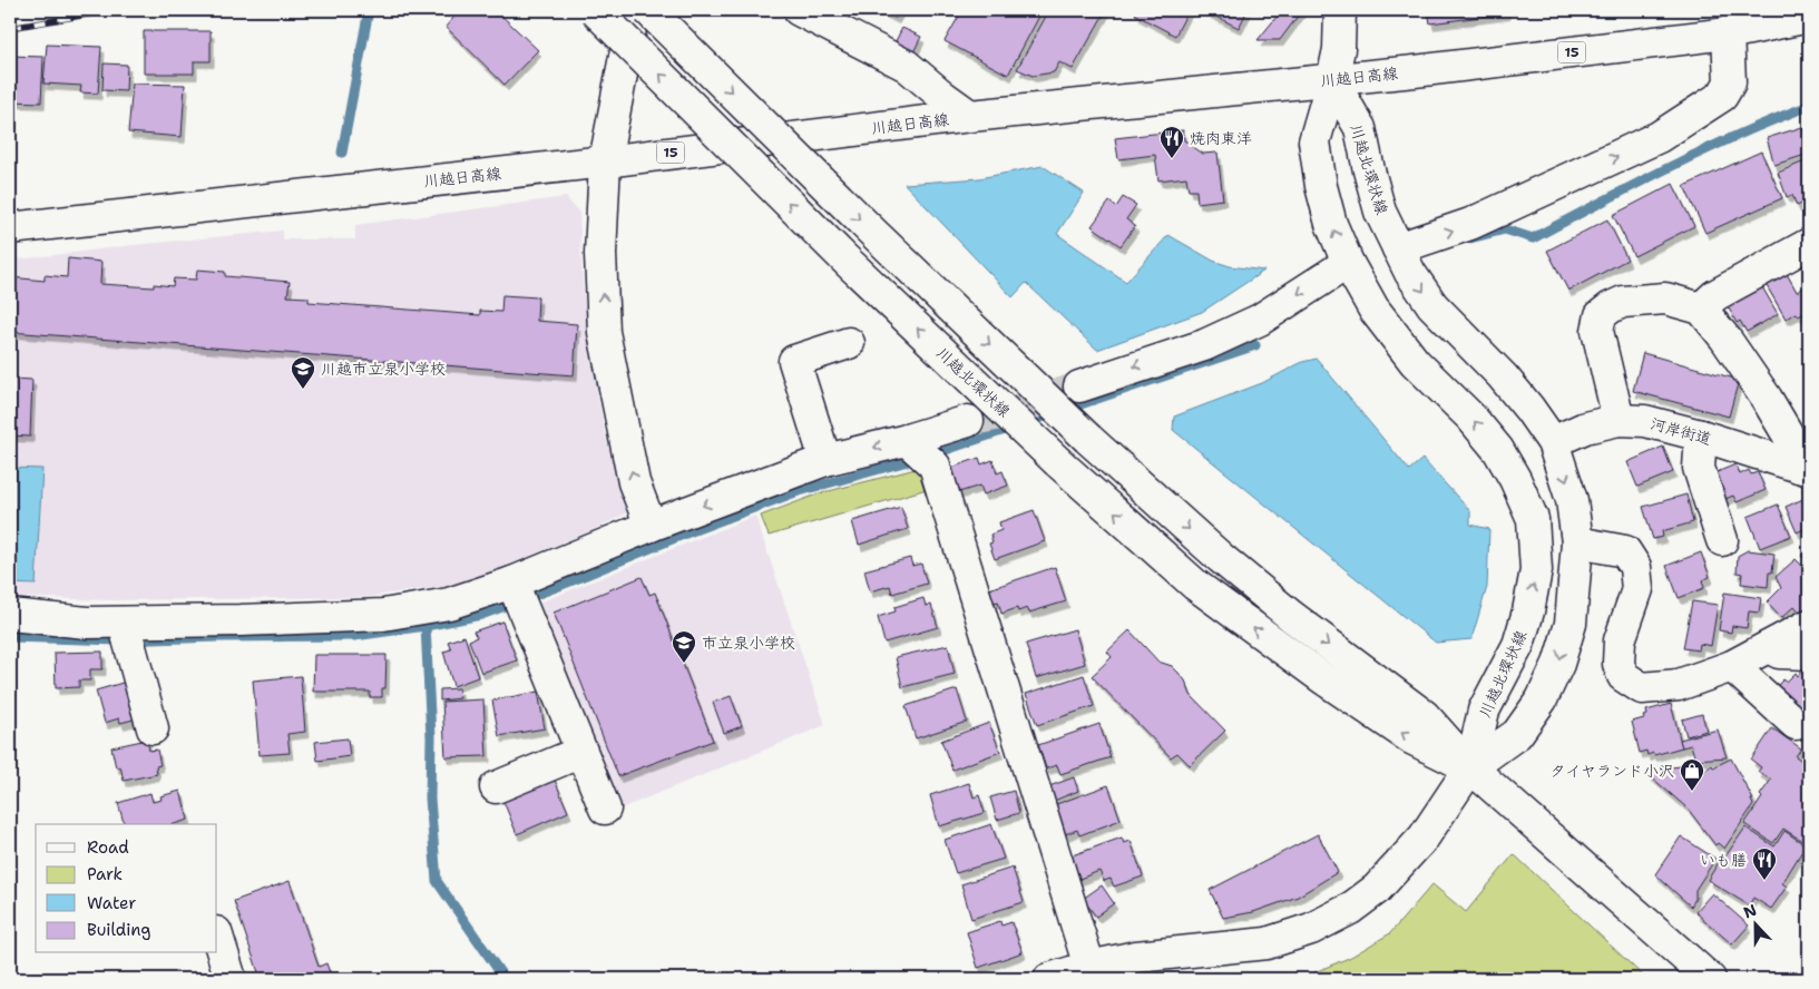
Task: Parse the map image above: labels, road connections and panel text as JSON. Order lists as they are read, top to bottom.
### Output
{
  "streets": {
    "main road": [
      "15",
      "川越日高線",
      "川越北環状線",
      "河岸街道"
    ]
  },
  "crossings": [
    ["川越日高線", "川越北環状線"],
    ["川越北環状線", "河岸街道"]
  ],
  "places": {
    "restaurant": ["焼肉東洋", "いも膳"],
    "school or university": ["川越市立泉小学校", "市立泉小学校"],
    "shop": ["タイヤランド小沢"]
  },
  "legend": [
    "Road",
    "Park",
    "Water",
    "Building"
  ],
  "north": "top"
}
